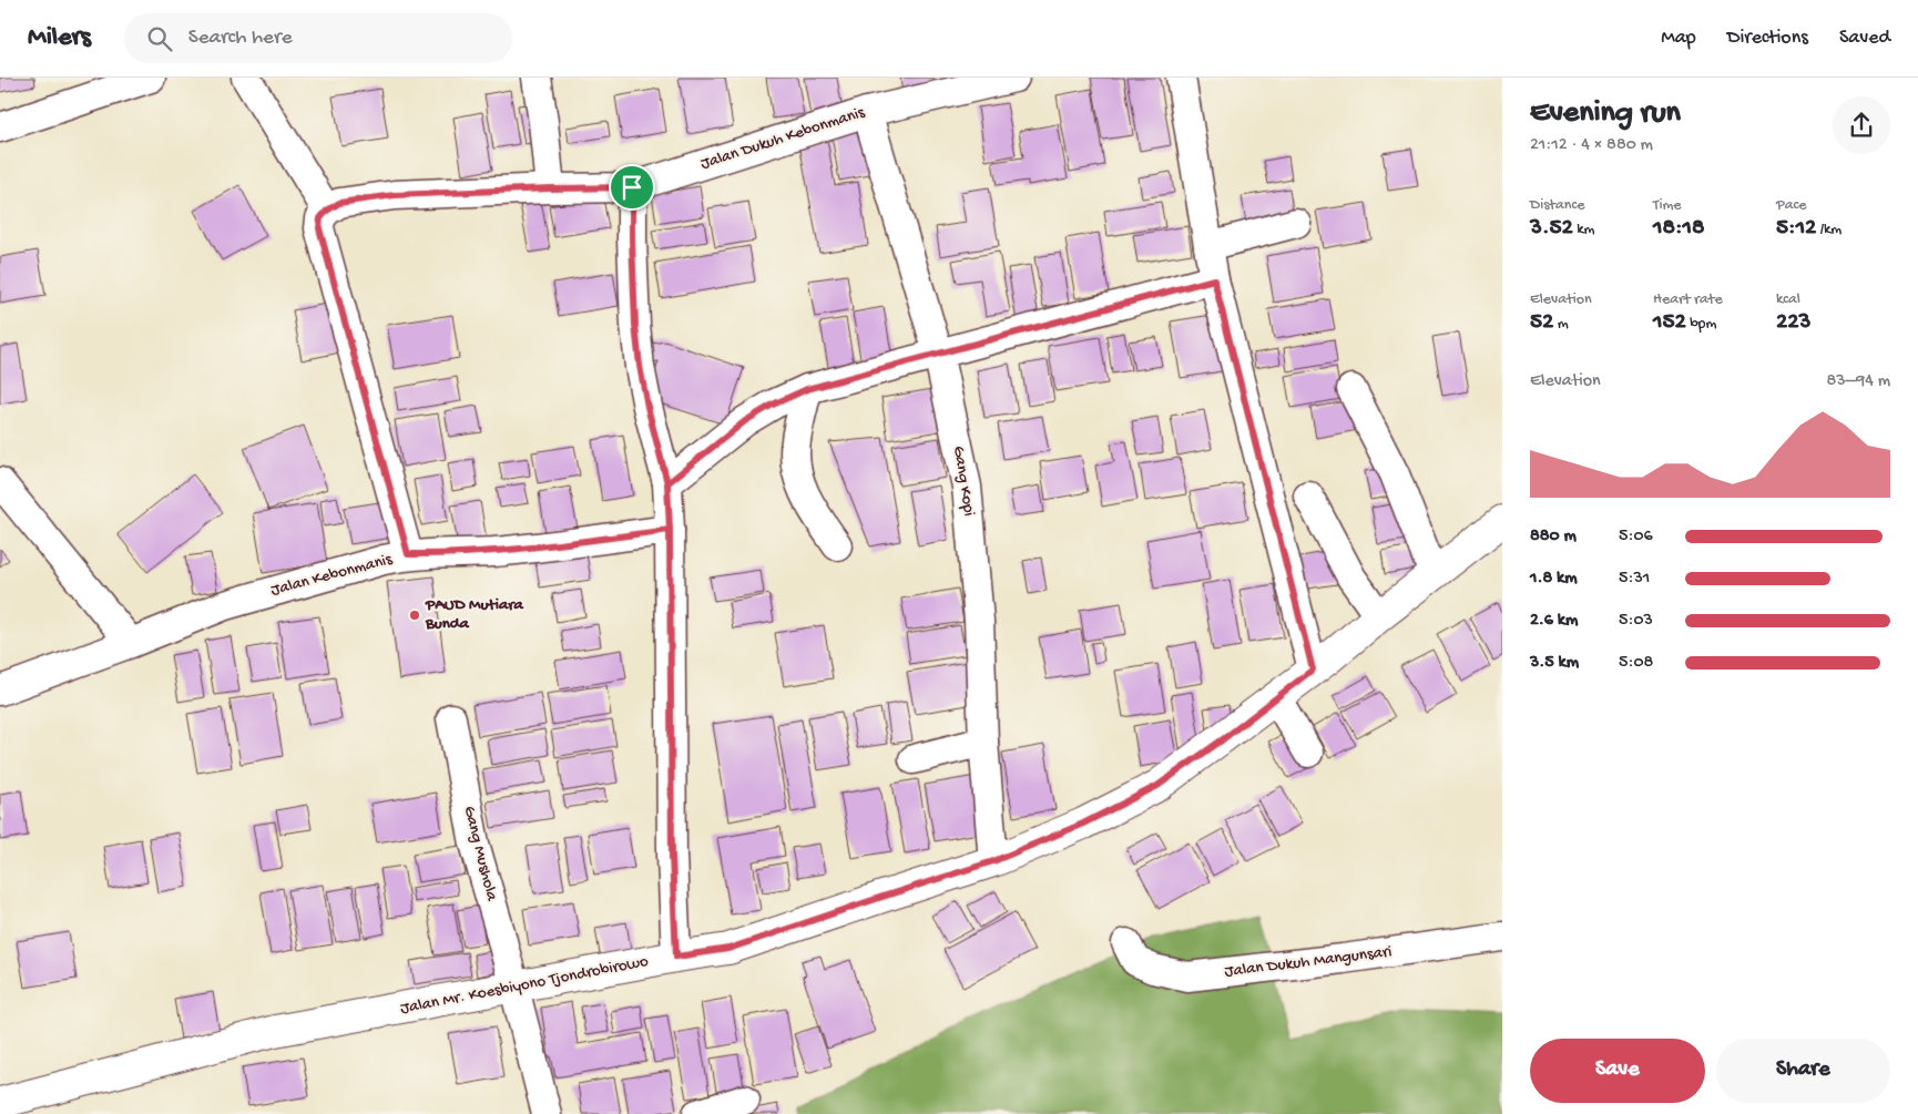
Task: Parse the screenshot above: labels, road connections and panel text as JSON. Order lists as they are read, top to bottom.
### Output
{
  "streets": {
    "main road": ["Jalan Mr. Koesbiyono Tjondrobirowo"],
    "street": [
      "Jalan Dukuh Kebonmanis",
      "Gang Kopi",
      "Jalan Kebonmanis",
      "Gang Mushola",
      "Jalan Dukuh Mangunsari"
    ]
  },
  "crossings": [
    ["Jalan Dukuh Kebonmanis", "Gang Kopi"],
    ["Gang Kopi", "Jalan Mr. Koesbiyono Tjondrobirowo"],
    ["Gang Mushola", "Jalan Mr. Koesbiyono Tjondrobirowo"]
  ],
  "places": ["PAUD Mutiara Bunda"],
  "page": {
    "header": "Milers",
    "search": "Search here",
    "nav": ["Map", "Directions", "Saved"],
    "heading": ["Evening run", "21:12 · 4 × 880 m"],
    "stats": [
      ["Distance", "3.52 km"],
      ["Time", "18:18"],
      ["Pace", "5:12 /km"],
      ["Elevation", "52 m"],
      ["Heart rate", "152 bpm"],
      ["kcal", "223"]
    ],
    "chart": ["Elevation", "83–94 m"],
    "list": [
      {
        "name": "880 m",
        "note": "5:06"
      },
      {
        "name": "1.8 km",
        "note": "5:31"
      },
      {
        "name": "2.6 km",
        "note": "5:03"
      },
      {
        "name": "3.5 km",
        "note": "5:08"
      }
    ],
    "buttons": ["Save", "Share"]
  }
}
